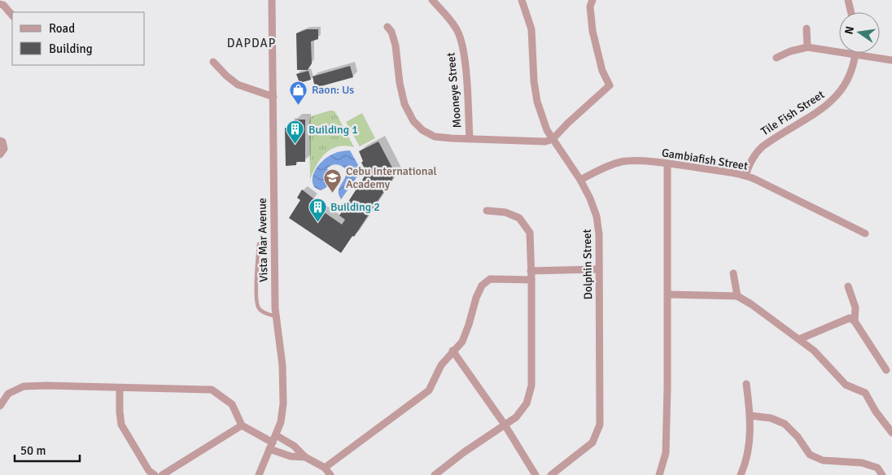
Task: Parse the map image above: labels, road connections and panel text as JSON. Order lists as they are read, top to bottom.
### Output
{
  "streets": {
    "street": [
      "Mooneye Street",
      "Tile Fish Street",
      "Gambiafish Street",
      "Vista Mar Avenue",
      "Dolphin Street"
    ]
  },
  "crossings": [
    ["Tile Fish Street", "Gambiafish Street"],
    ["Gambiafish Street", "Dolphin Street"]
  ],
  "districts": ["DAPDAP"],
  "places": {
    "shop": ["Raon: Us"],
    "building": ["Building 1", "Building 2"],
    "school or university": ["Cebu International Academy"]
  },
  "legend": ["Road", "Building"],
  "scale_bar": "50 m",
  "north": "left"
}
